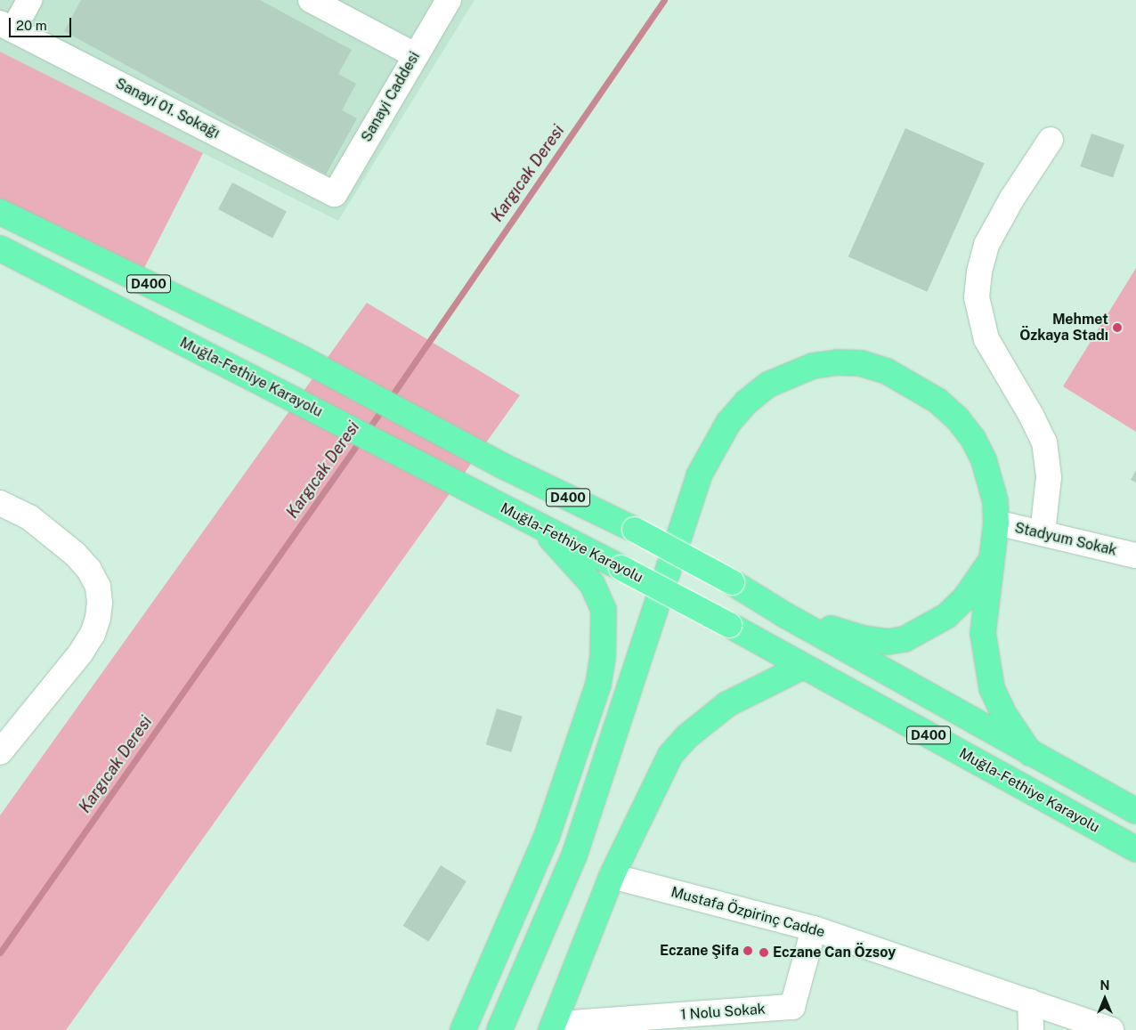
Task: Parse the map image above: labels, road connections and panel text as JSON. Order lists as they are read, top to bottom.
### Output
{
  "streets": {
    "highway": ["D400", "Muğla-Fethiye Karayolu"],
    "street": [
      "Sanayi Caddesi",
      "Sanayi 01. Sokağı",
      "Stadyum Sokak",
      "Mustafa Özpirinç Cadde",
      "1 Nolu Sokak"
    ]
  },
  "crossings": [
    ["Sanayi Caddesi", "Sanayi 01. Sokağı"],
    ["Mustafa Özpirinç Cadde", "1 Nolu Sokak"]
  ],
  "water": ["Kargıcak Deresi"],
  "places": ["Mehmet Özkaya Stadı", "Eczane Şifa", "Eczane Can Özsoy"],
  "scale_bar": "20 m",
  "north": "top"
}
